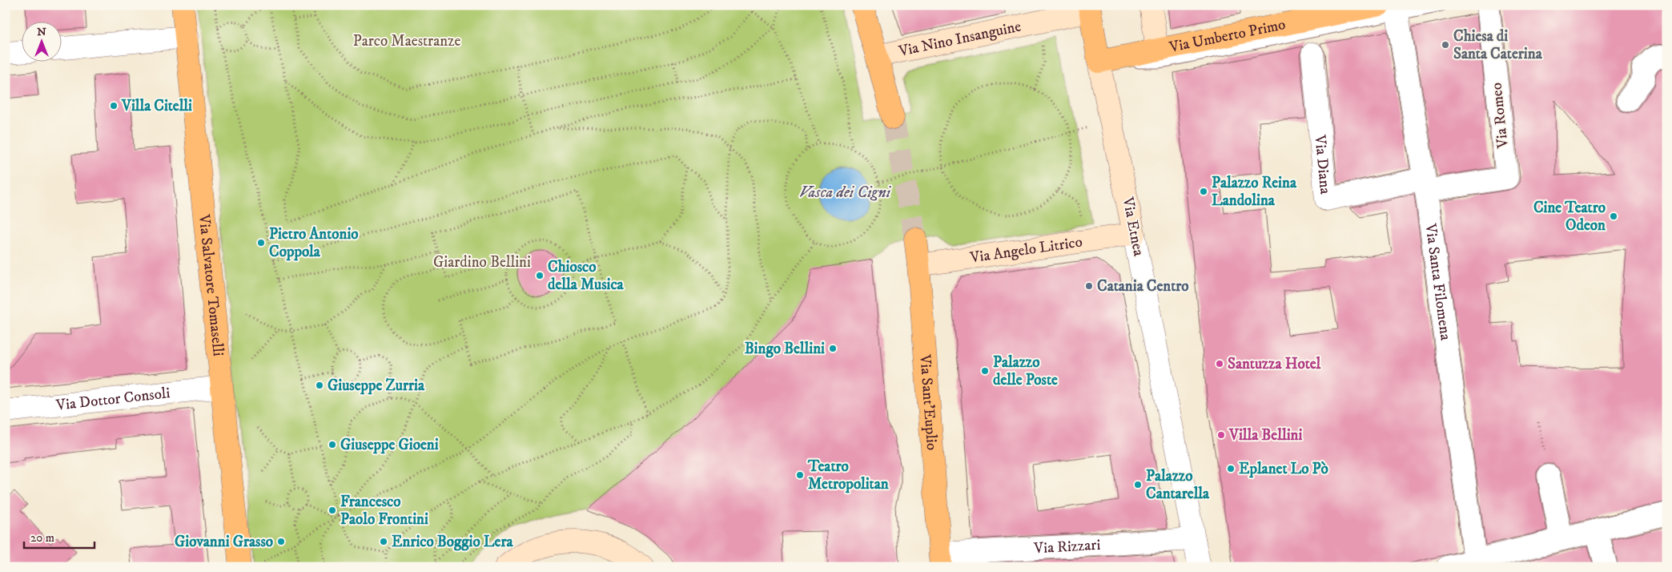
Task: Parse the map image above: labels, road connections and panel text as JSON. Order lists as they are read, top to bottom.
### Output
{
  "streets": {
    "main road": [
      "Via Umberto Primo",
      "Via Etnea",
      "Via Salvatore Tomaselli",
      "Via Sant'Euplio"
    ],
    "street": [
      "Via Nino Insanguine",
      "Via Romeo",
      "Via Diana",
      "Via Angelo Litrico",
      "Via Santa Filomena",
      "Via Dottor Consoli",
      "Via Rizzari"
    ]
  },
  "crossings": [
    ["Via Umberto Primo", "Via Etnea"],
    ["Via Umberto Primo", "Via Santa Filomena"],
    ["Via Nino Insanguine", "Via Etnea"],
    ["Via Romeo", "Via Diana"],
    ["Via Romeo", "Via Santa Filomena"],
    ["Via Diana", "Via Santa Filomena"],
    ["Via Etnea", "Via Angelo Litrico"],
    ["Via Etnea", "Via Rizzari"],
    ["Via Angelo Litrico", "Via Sant'Euplio"],
    ["Via Salvatore Tomaselli", "Via Dottor Consoli"],
    ["Via Sant'Euplio", "Via Rizzari"]
  ],
  "water": ["Vasca dei Cigni"],
  "parks": ["Parco Maestranze", "Giardino Bellini"],
  "places": [
    "Chiesa di Santa Caterina",
    "Villa Citelli",
    "Palazzo Reina Landolina",
    "Cine Teatro Odeon",
    "Pietro Antonio Coppola",
    "Chiosco della Musica",
    "Catania Centro",
    "Bingo Bellini",
    "Santuzza Hotel",
    "Palazzo delle Poste",
    "Giuseppe Zurria",
    "Villa Bellini",
    "Giuseppe Gioeni",
    "Eplanet Lo Pò",
    "Teatro Metropolitan",
    "Palazzo Cantarella",
    "Francesco Paolo Frontini",
    "Giovanni Grasso",
    "Enrico Boggio Lera"
  ],
  "scale_bar": "20 m",
  "north": "top"
}
